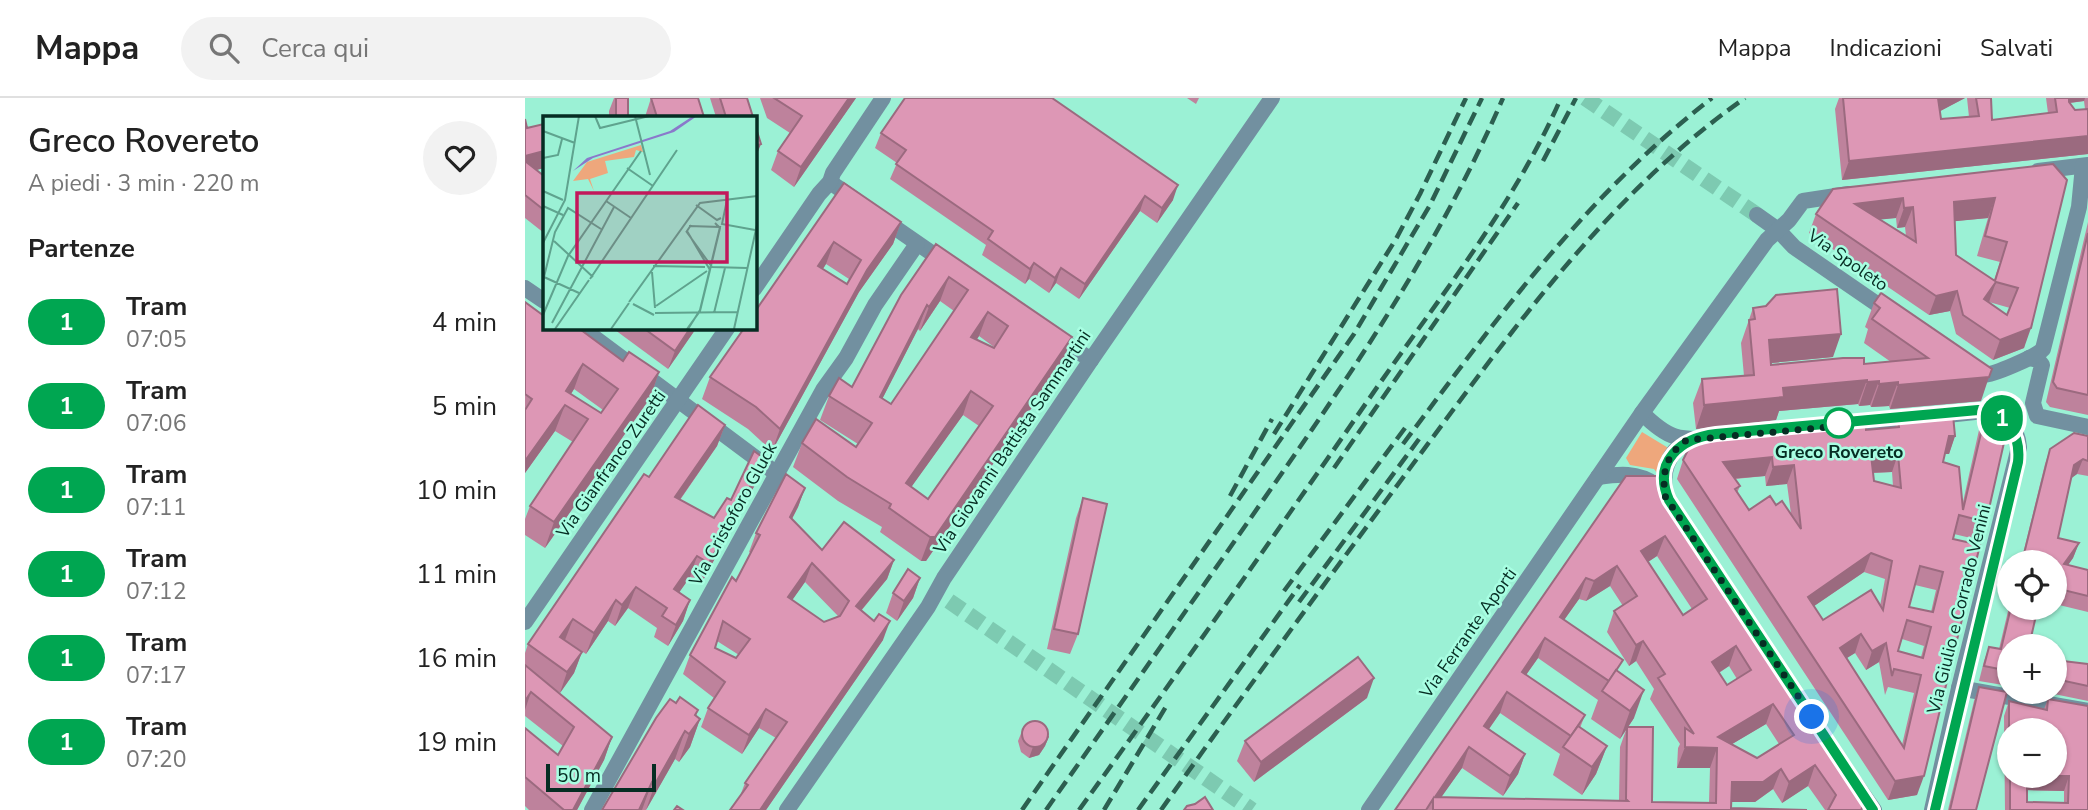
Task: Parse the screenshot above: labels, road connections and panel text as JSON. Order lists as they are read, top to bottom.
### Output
{
  "streets": {
    "street": [
      "Via Spoleto",
      "Via Giovanni Battista Sammartini",
      "Via Gianfranco Zuretti",
      "Via Cristoforo Gluck",
      "Via Giulio e Corrado Venini",
      "Via Ferrante Aporti"
    ]
  },
  "crossings": [
    ["Via Spoleto", "Via Ferrante Aporti"]
  ],
  "places": ["Greco Rovereto"],
  "lines": ["tram line 1"],
  "scale_bar": "50 m",
  "page": {
    "header": "Mappa",
    "search": "Cerca qui",
    "nav": ["Mappa", "Indicazioni", "Salvati"],
    "heading": [
      ["Greco Rovereto", "A piedi · 3 min · 220 m"],
      "Partenze"
    ],
    "on_map": "1",
    "list": [
      {
        "mark": "1",
        "name": "Tram",
        "note": "07:05",
        "value": "4 min"
      },
      {
        "mark": "1",
        "name": "Tram",
        "note": "07:06",
        "value": "5 min"
      },
      {
        "mark": "1",
        "name": "Tram",
        "note": "07:11",
        "value": "10 min"
      },
      {
        "mark": "1",
        "name": "Tram",
        "note": "07:12",
        "value": "11 min"
      },
      {
        "mark": "1",
        "name": "Tram",
        "note": "07:17",
        "value": "16 min"
      },
      {
        "mark": "1",
        "name": "Tram",
        "note": "07:20",
        "value": "19 min"
      }
    ],
    "map_buttons": ["+", "−"],
    "scale": "50 m"
  }
}
